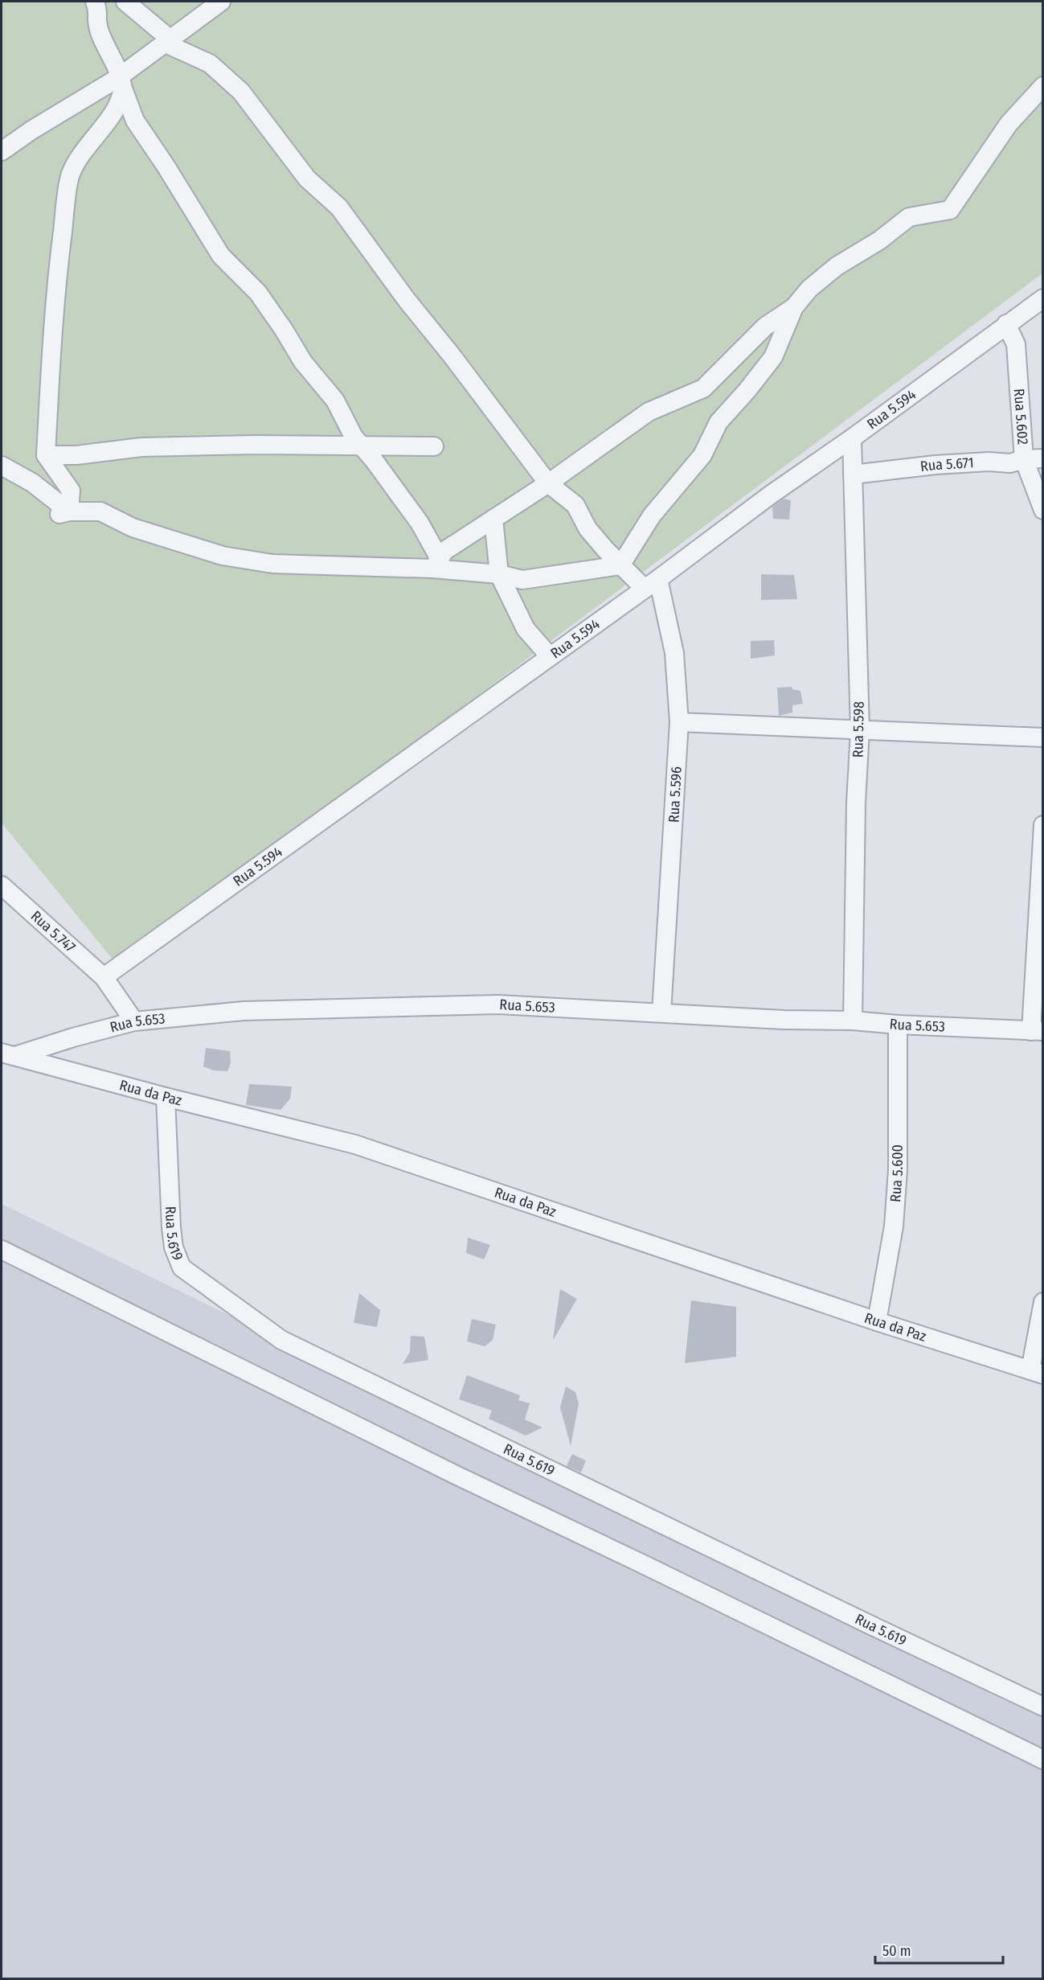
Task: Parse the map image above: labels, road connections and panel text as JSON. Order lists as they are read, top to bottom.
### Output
{
  "streets": {
    "street": [
      "Rua 5.594",
      "Rua 5.602",
      "Rua 5.671",
      "Rua 5.598",
      "Rua 5.596",
      "Rua 5.747",
      "Rua 5.653",
      "Rua da Paz",
      "Rua 5.600",
      "Rua 5.619"
    ]
  },
  "crossings": [
    ["Rua 5.594", "Rua 5.602"],
    ["Rua 5.594", "Rua 5.598"],
    ["Rua 5.594", "Rua 5.596"],
    ["Rua 5.594", "Rua 5.747"],
    ["Rua 5.602", "Rua 5.671"],
    ["Rua 5.671", "Rua 5.598"],
    ["Rua 5.598", "Rua 5.653"],
    ["Rua 5.596", "Rua 5.653"],
    ["Rua 5.747", "Rua 5.653"],
    ["Rua 5.653", "Rua da Paz"],
    ["Rua 5.653", "Rua 5.600"],
    ["Rua da Paz", "Rua 5.600"],
    ["Rua da Paz", "Rua 5.619"]
  ],
  "scale_bar": "50 m"
}
